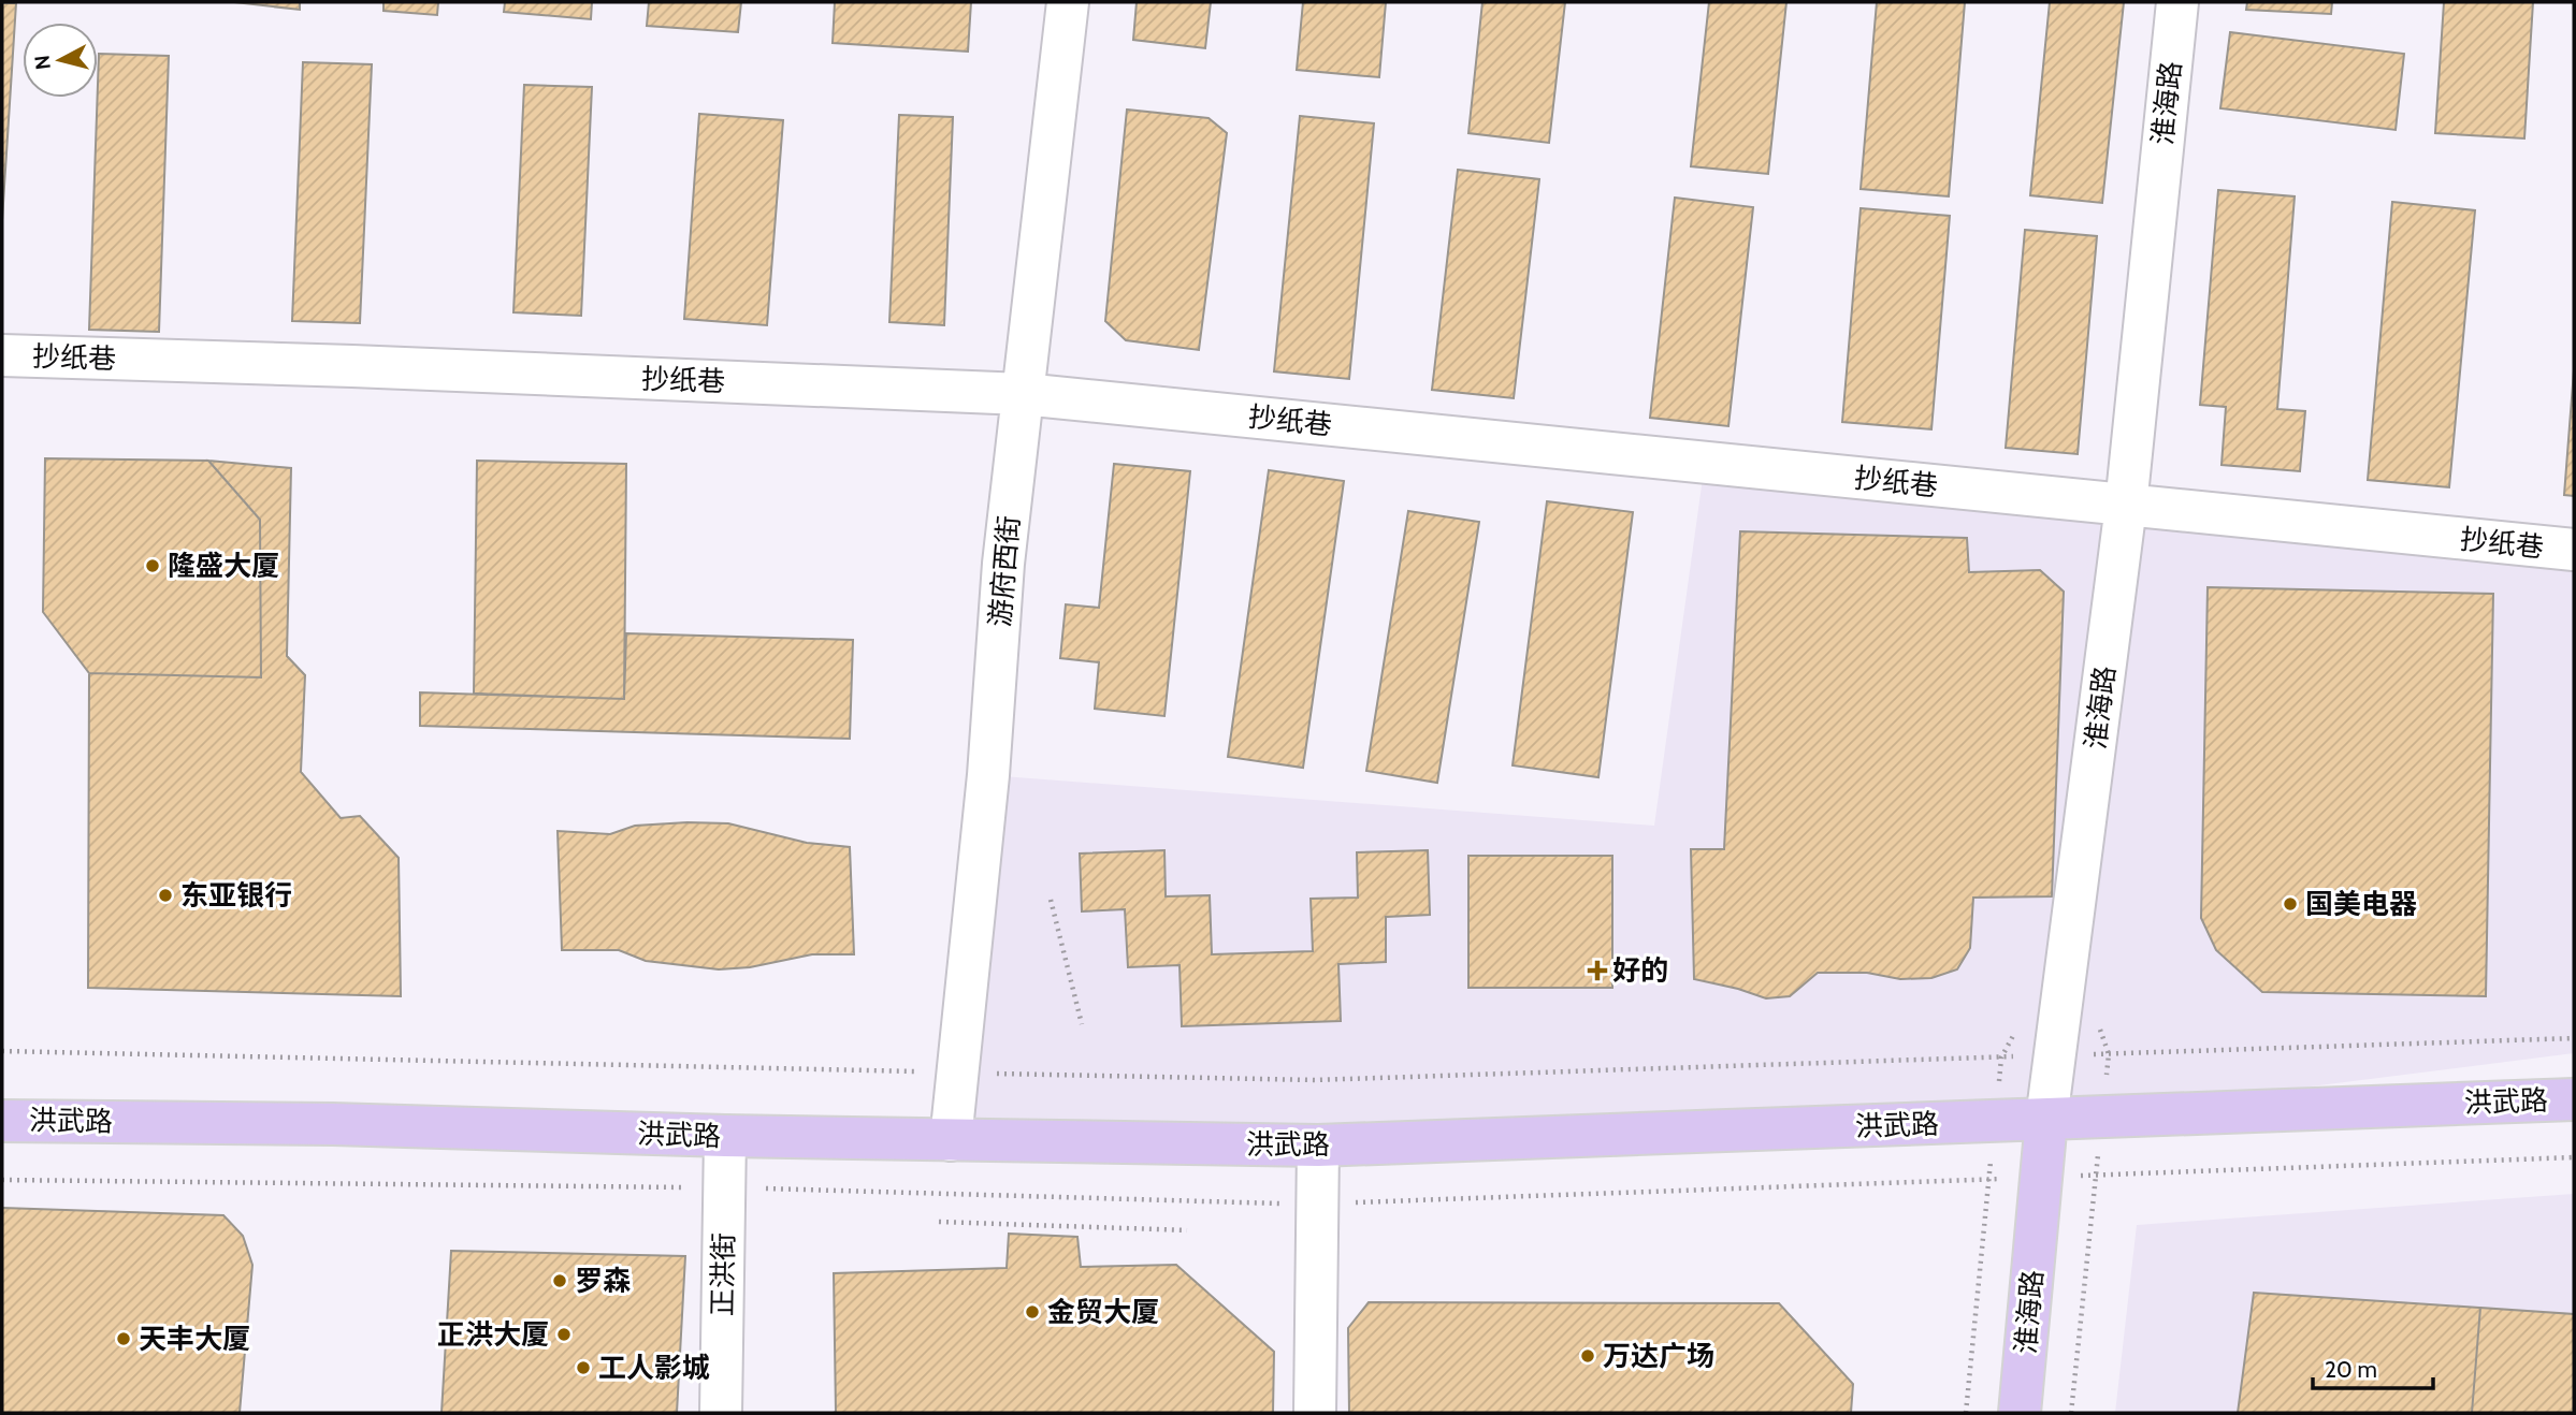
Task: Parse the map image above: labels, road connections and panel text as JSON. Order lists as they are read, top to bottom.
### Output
{
  "streets": {
    "main road": ["淮海路", "洪武路"],
    "street": ["抄纸巷", "游府西街", "正洪街"]
  },
  "crossings": [
    ["淮海路", "抄纸巷"],
    ["淮海路", "洪武路"],
    ["抄纸巷", "游府西街"],
    ["游府西街", "洪武路"],
    ["洪武路", "正洪街"]
  ],
  "places": {
    "other": [
      "隆盛大厦",
      "东亚银行",
      "国美电器",
      "罗森",
      "金贸大厦",
      "正洪大厦",
      "天丰大厦",
      "万达广场",
      "工人影城"
    ],
    "health": ["好的"]
  },
  "scale_bar": "20 m",
  "north": "left"
}
